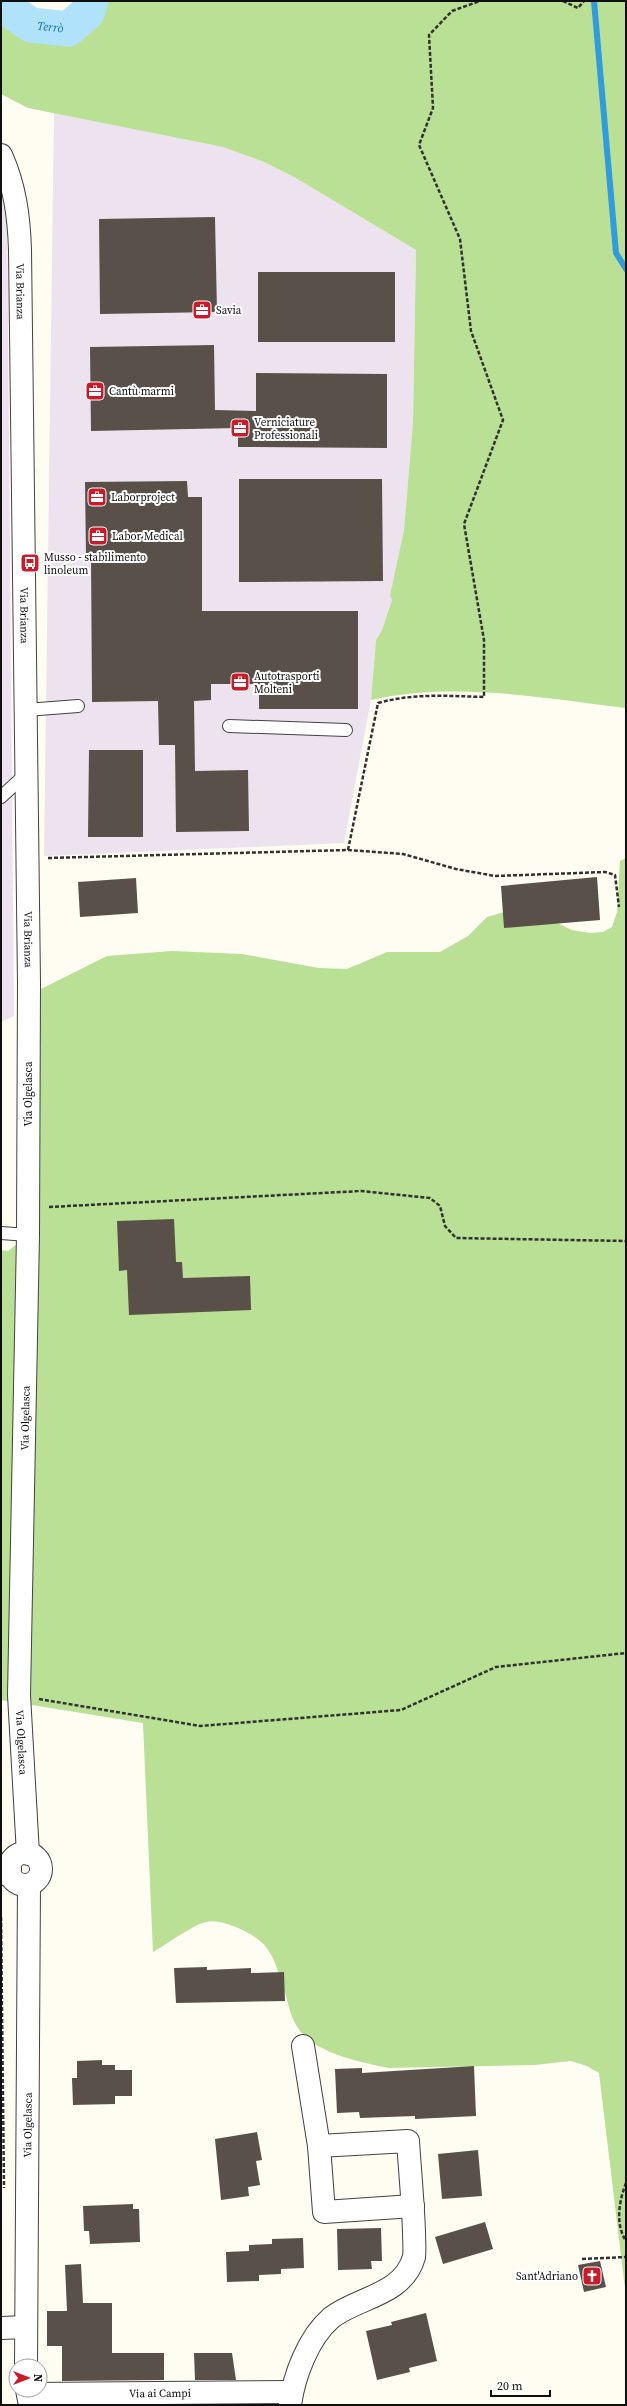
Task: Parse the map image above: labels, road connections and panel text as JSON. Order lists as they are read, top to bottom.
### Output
{
  "streets": {
    "street": ["Via Brianza", "Via Olgelasca", "Via ai Campi"]
  },
  "crossings": [
    ["Via Brianza", "Via Olgelasca"]
  ],
  "water": ["Terrò"],
  "places": {
    "office": [
      "Savia",
      "Cantù marmi",
      "Verniciature Professionali",
      "Laborproject",
      "Labor Medical",
      "Autotrasporti Molteni"
    ],
    "bus stop": ["Musso - stabilimento linoleum"],
    "church": ["Sant'Adriano"]
  },
  "scale_bar": "20 m",
  "north": "right"
}
